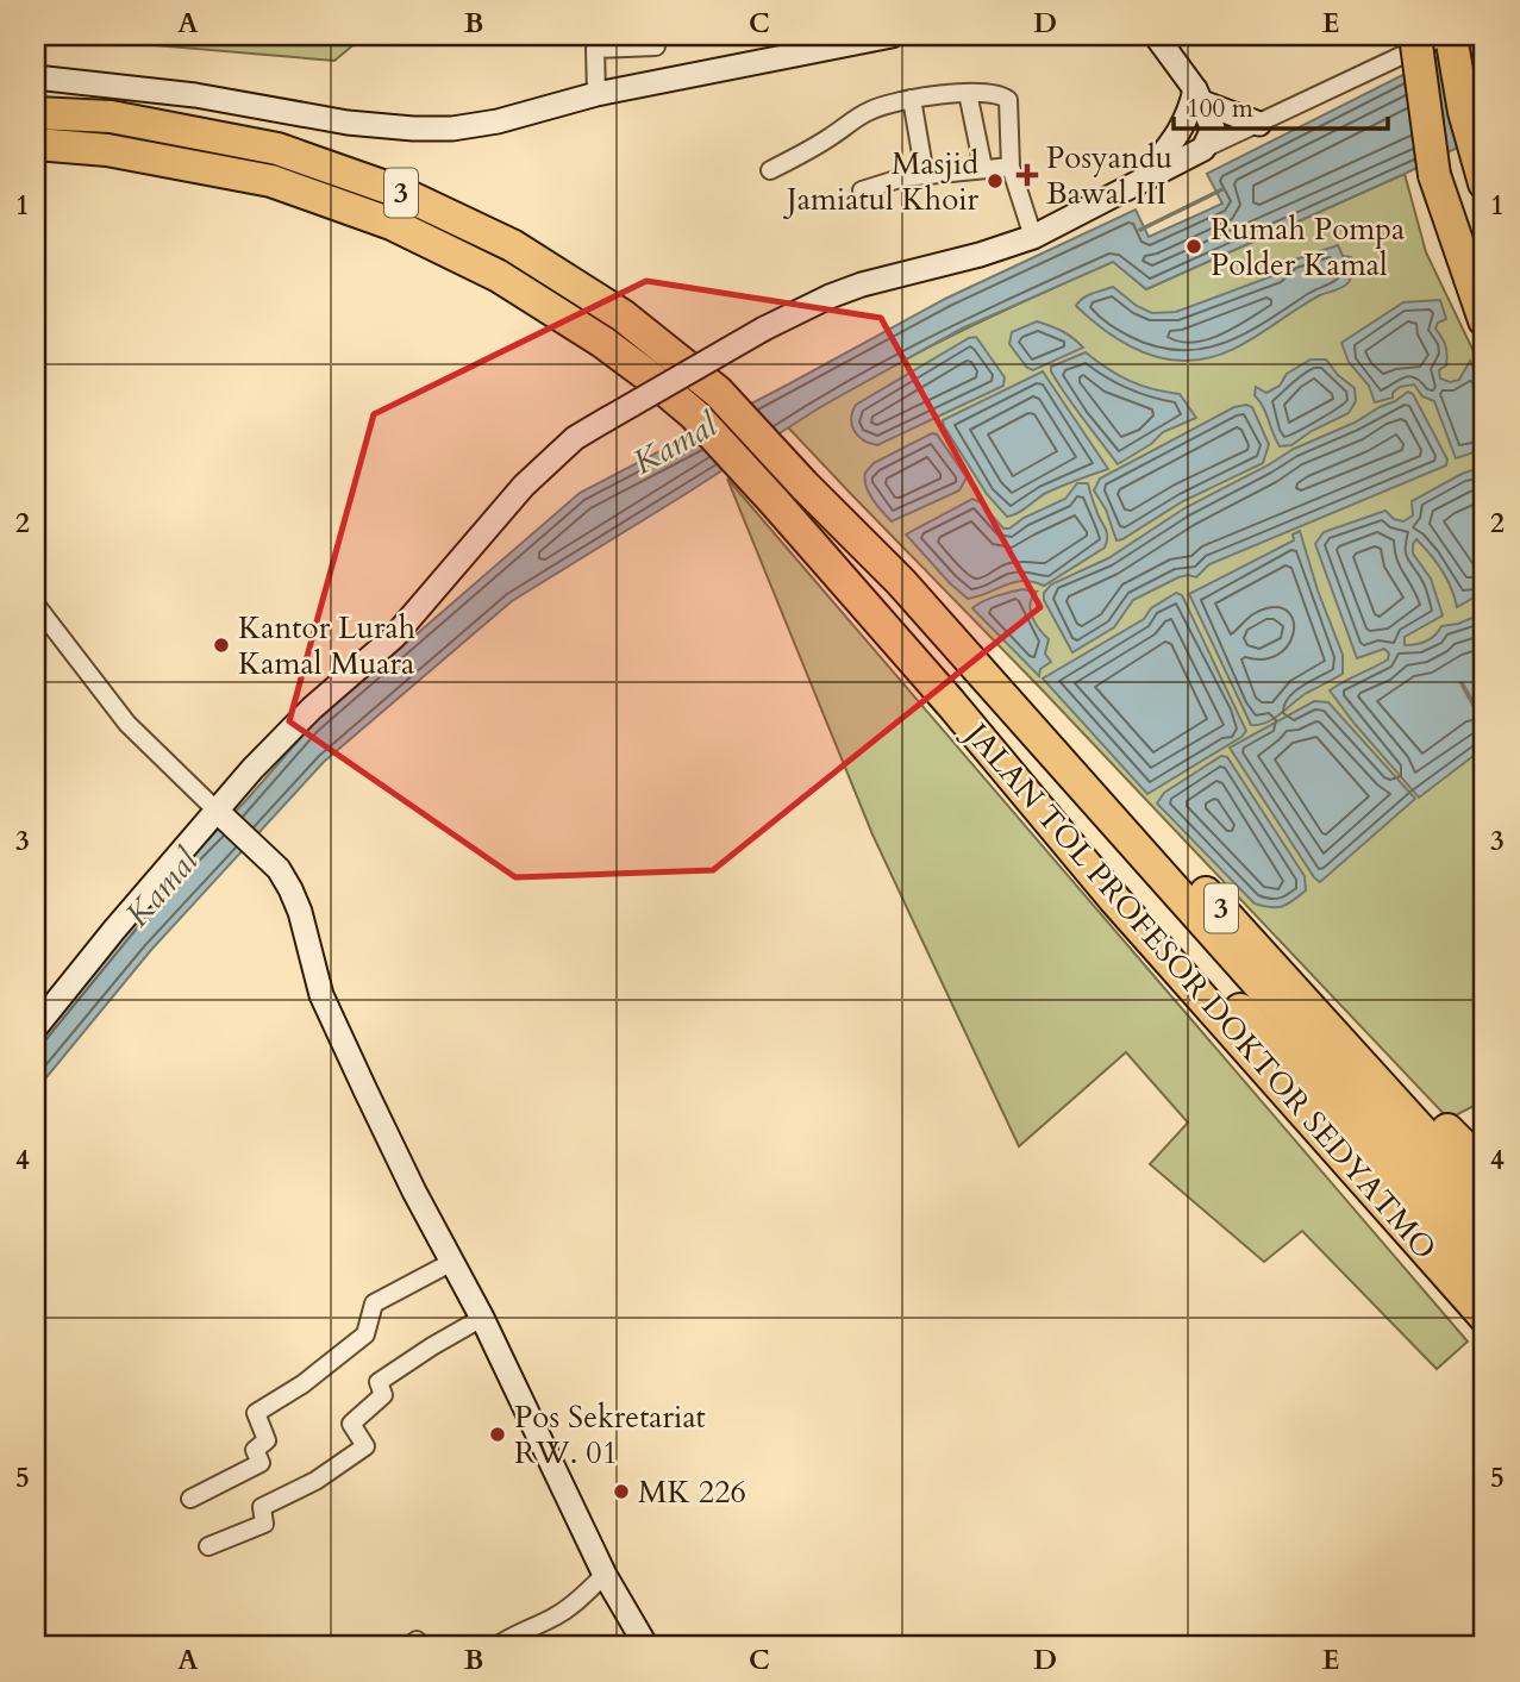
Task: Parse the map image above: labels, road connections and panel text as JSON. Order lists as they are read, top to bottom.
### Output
{
  "streets": {
    "highway": ["3", "JALAN TOL PROFESOR DOKTOR SEDYATMO"]
  },
  "water": ["Kamal"],
  "places": {
    "health": ["Posyandu Bawal III"],
    "other": [
      "Masjid Jamiatul Khoir",
      "Rumah Pompa Polder Kamal",
      "Kantor Lurah Kamal Muara",
      "Pos Sekretariat RW. 01",
      "MK 226"
    ]
  },
  "scale_bar": "100 m",
  "grid": {
    "columns": [
      "A",
      "B",
      "C",
      "D",
      "E"
    ],
    "rows": [
      "1",
      "2",
      "3",
      "4",
      "5"
    ]
  }
}
